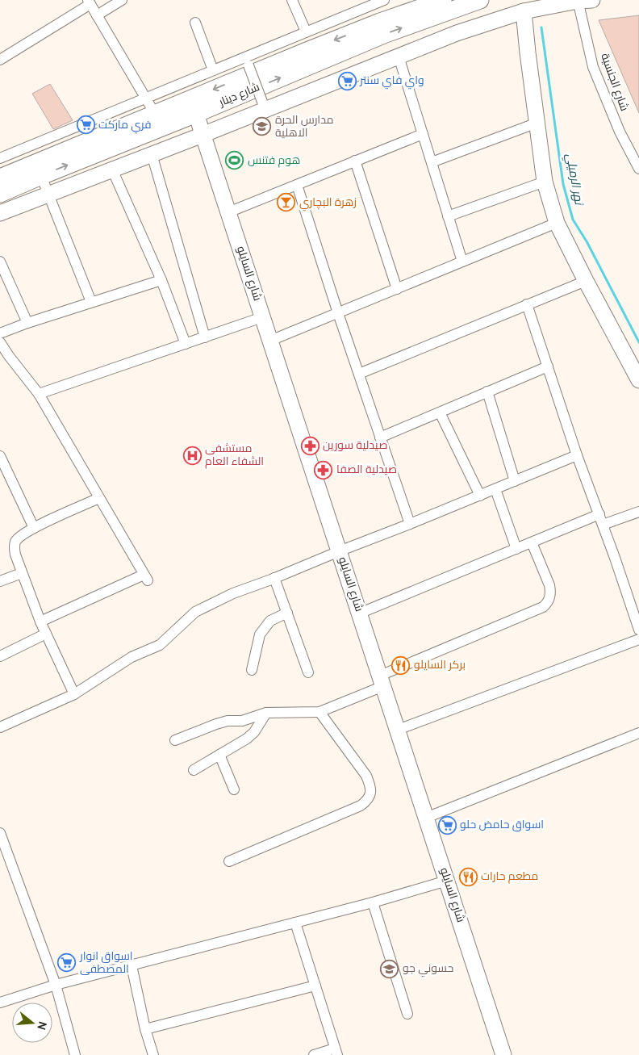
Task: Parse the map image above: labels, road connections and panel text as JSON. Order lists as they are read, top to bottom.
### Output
{
  "streets": {
    "main road": ["شارع دينار"],
    "street": ["شارع الجنسية", "شارع السايلو"]
  },
  "crossings": [
    ["شارع دينار", "شارع السايلو"]
  ],
  "water": ["نهر الرميلي"],
  "places": {
    "supermarket": [
      "واي فاي سنتر",
      "فري ماركت",
      "اسواق حامض حلو",
      "اسواق انوار المصطفى"
    ],
    "school or university": ["مدارس الحرة الاهلية", "حسوني جو"],
    "sports": ["هوم فتنس"],
    "bar": ["زهرة البچاري"],
    "pharmacy": ["صيدلية سورين", "صيدلية الصفا"],
    "hospital": ["مستشفى الشفاء العام"],
    "restaurant": ["بركر السايلو", "مطعم حارات"]
  },
  "north": "right"
}
